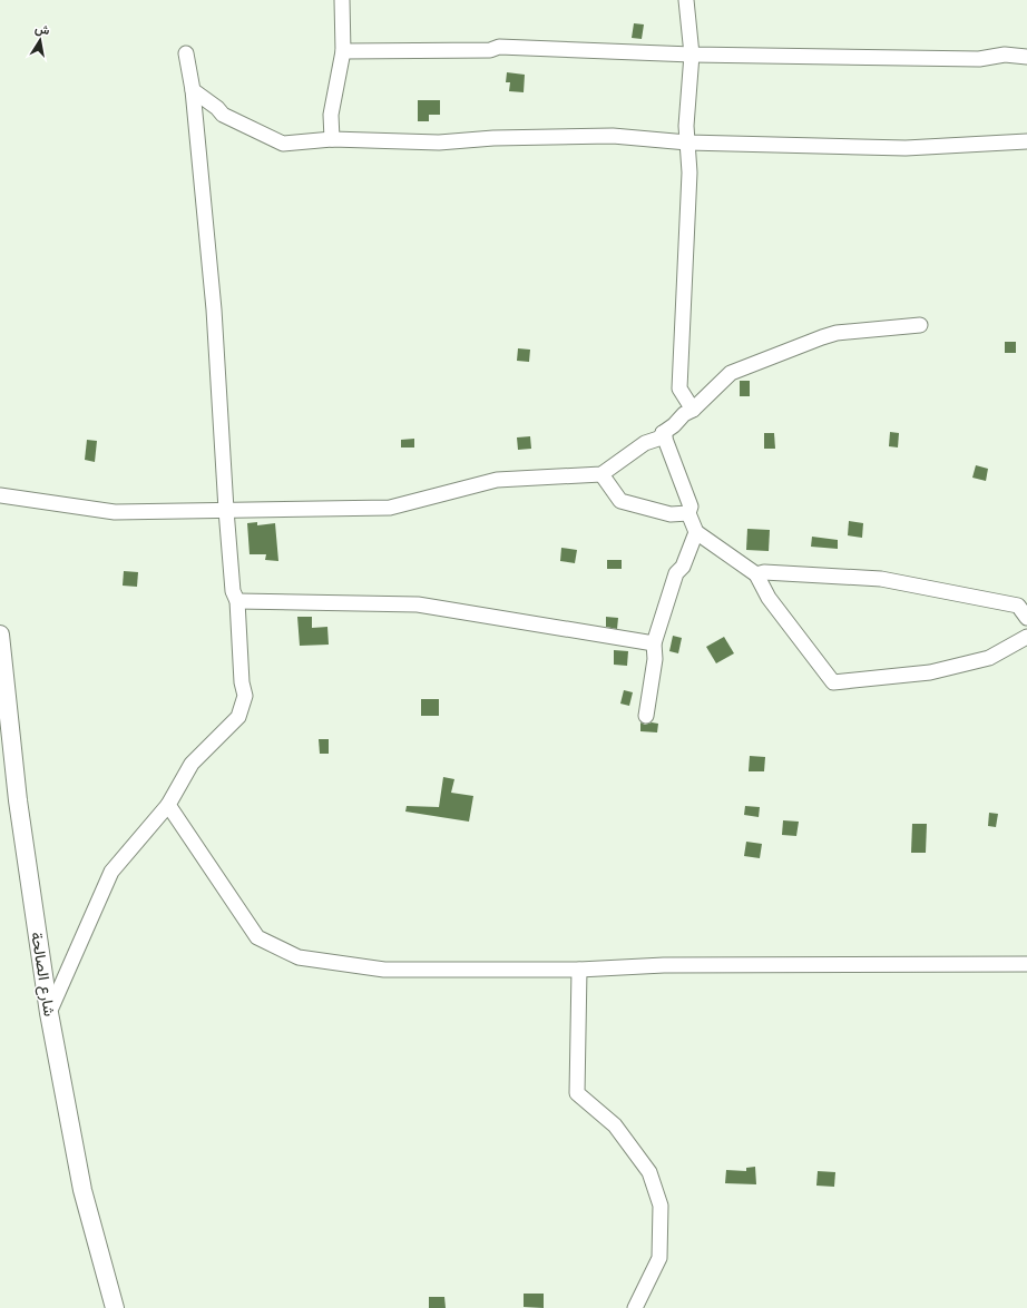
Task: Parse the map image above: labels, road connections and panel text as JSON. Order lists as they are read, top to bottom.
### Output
{
  "streets": {
    "main road": ["شارع الصالحة"]
  },
  "north": "top"
}
